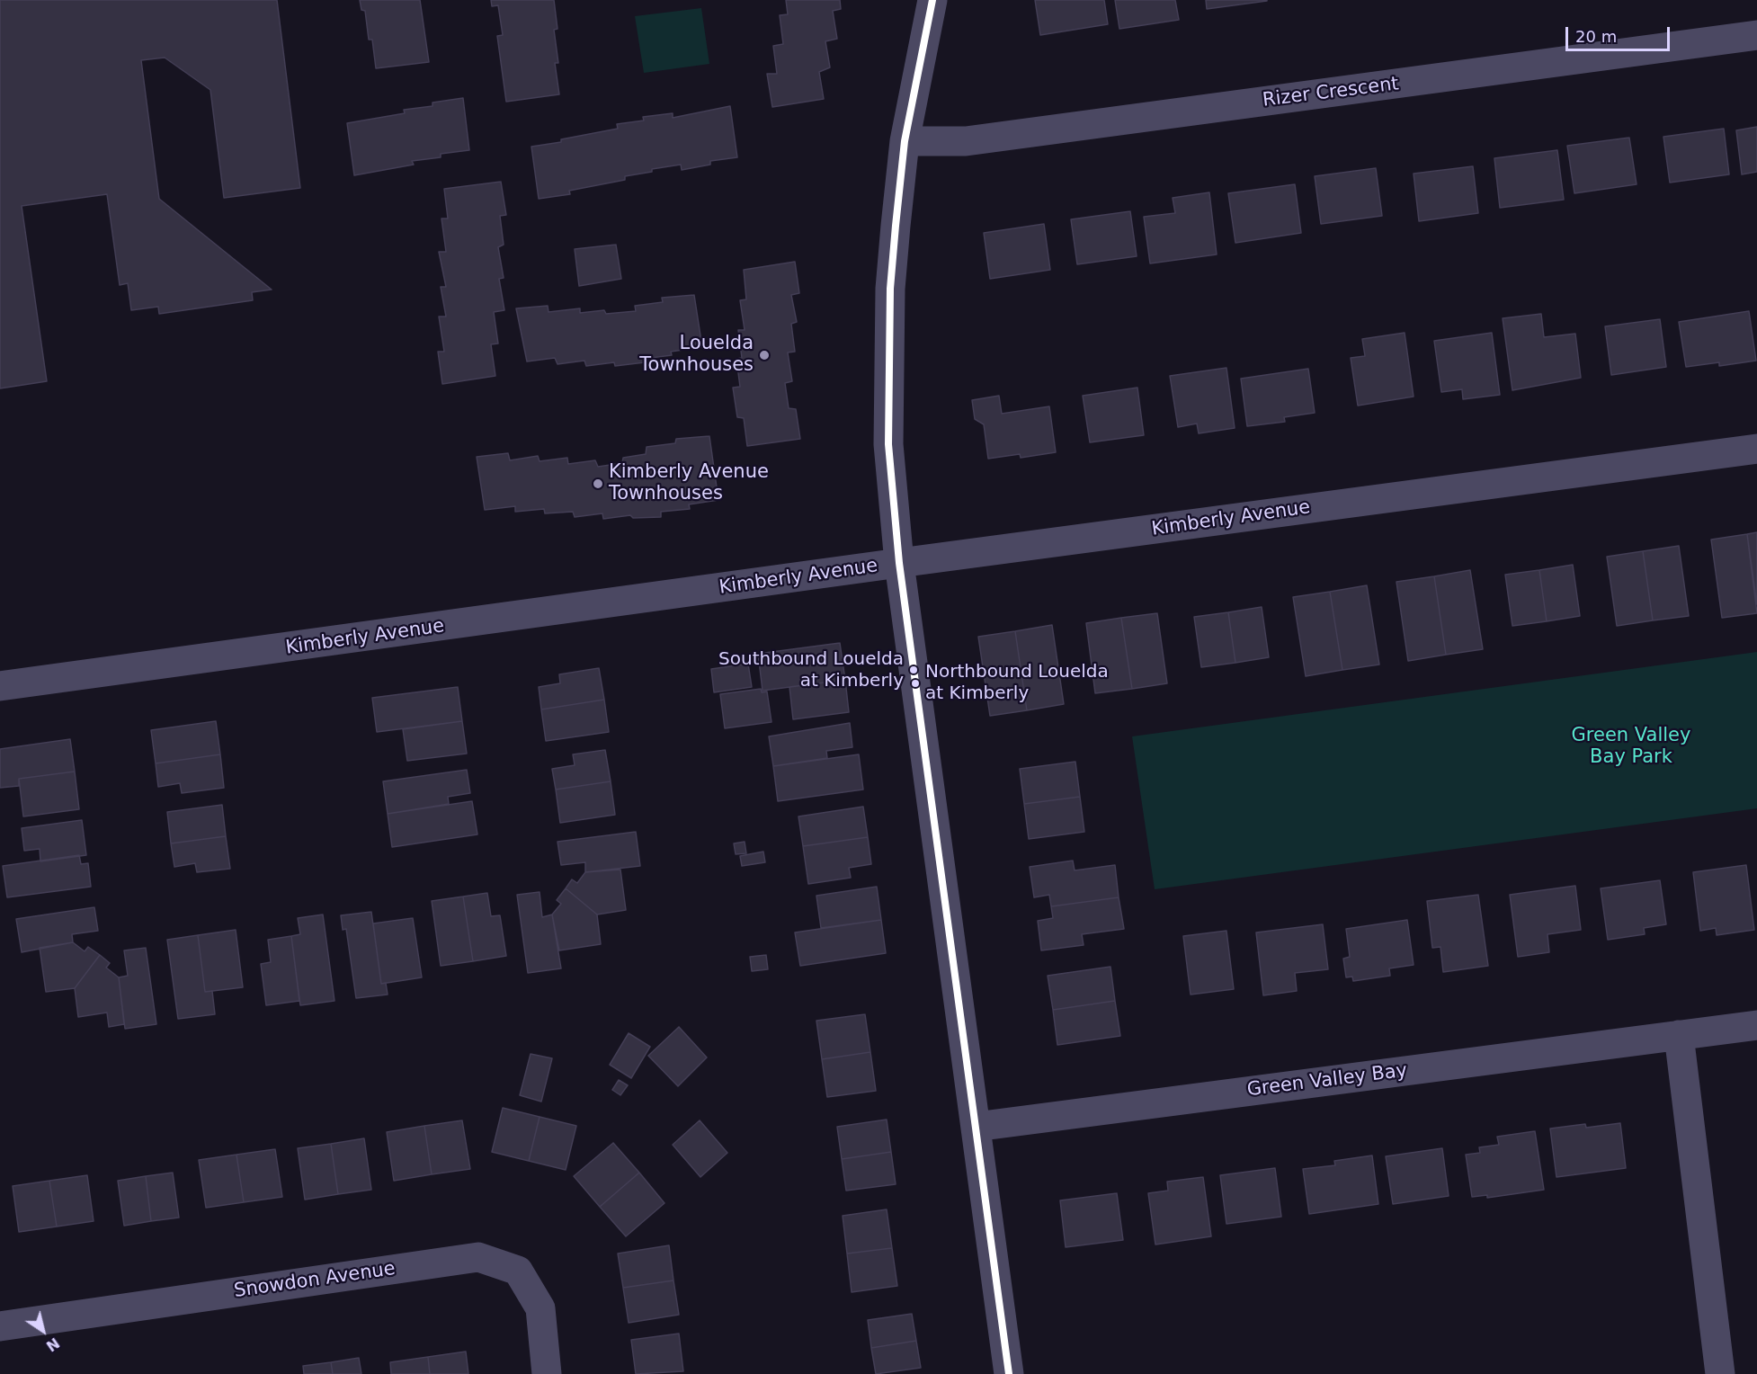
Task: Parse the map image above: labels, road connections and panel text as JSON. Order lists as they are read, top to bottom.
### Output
{
  "streets": {
    "street": [
      "Rizer Crescent",
      "Kimberly Avenue",
      "Green Valley Bay",
      "Snowdon Avenue"
    ]
  },
  "parks": ["Green Valley Bay Park"],
  "places": [
    "Louelda Townhouses",
    "Kimberly Avenue Townhouses",
    "Southbound Louelda at Kimberly",
    "Northbound Louelda at Kimberly"
  ],
  "scale_bar": "20 m",
  "north": "bottom right"
}
